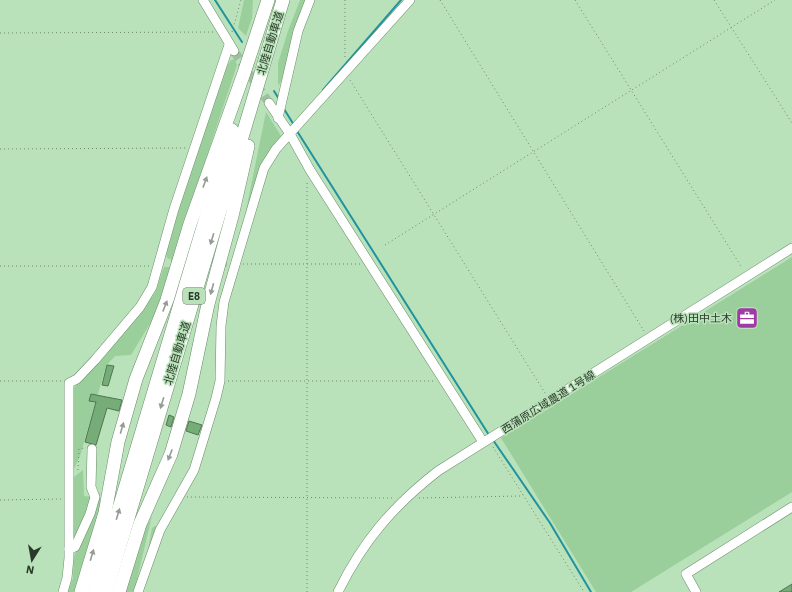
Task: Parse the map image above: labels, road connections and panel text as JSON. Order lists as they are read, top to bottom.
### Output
{
  "streets": {
    "highway": ["北陸自動車道", "E8"],
    "street": ["西蒲原広域農道 1号線"]
  },
  "places": {
    "office": ["(株)田中土木"]
  },
  "north": "bottom"
}
